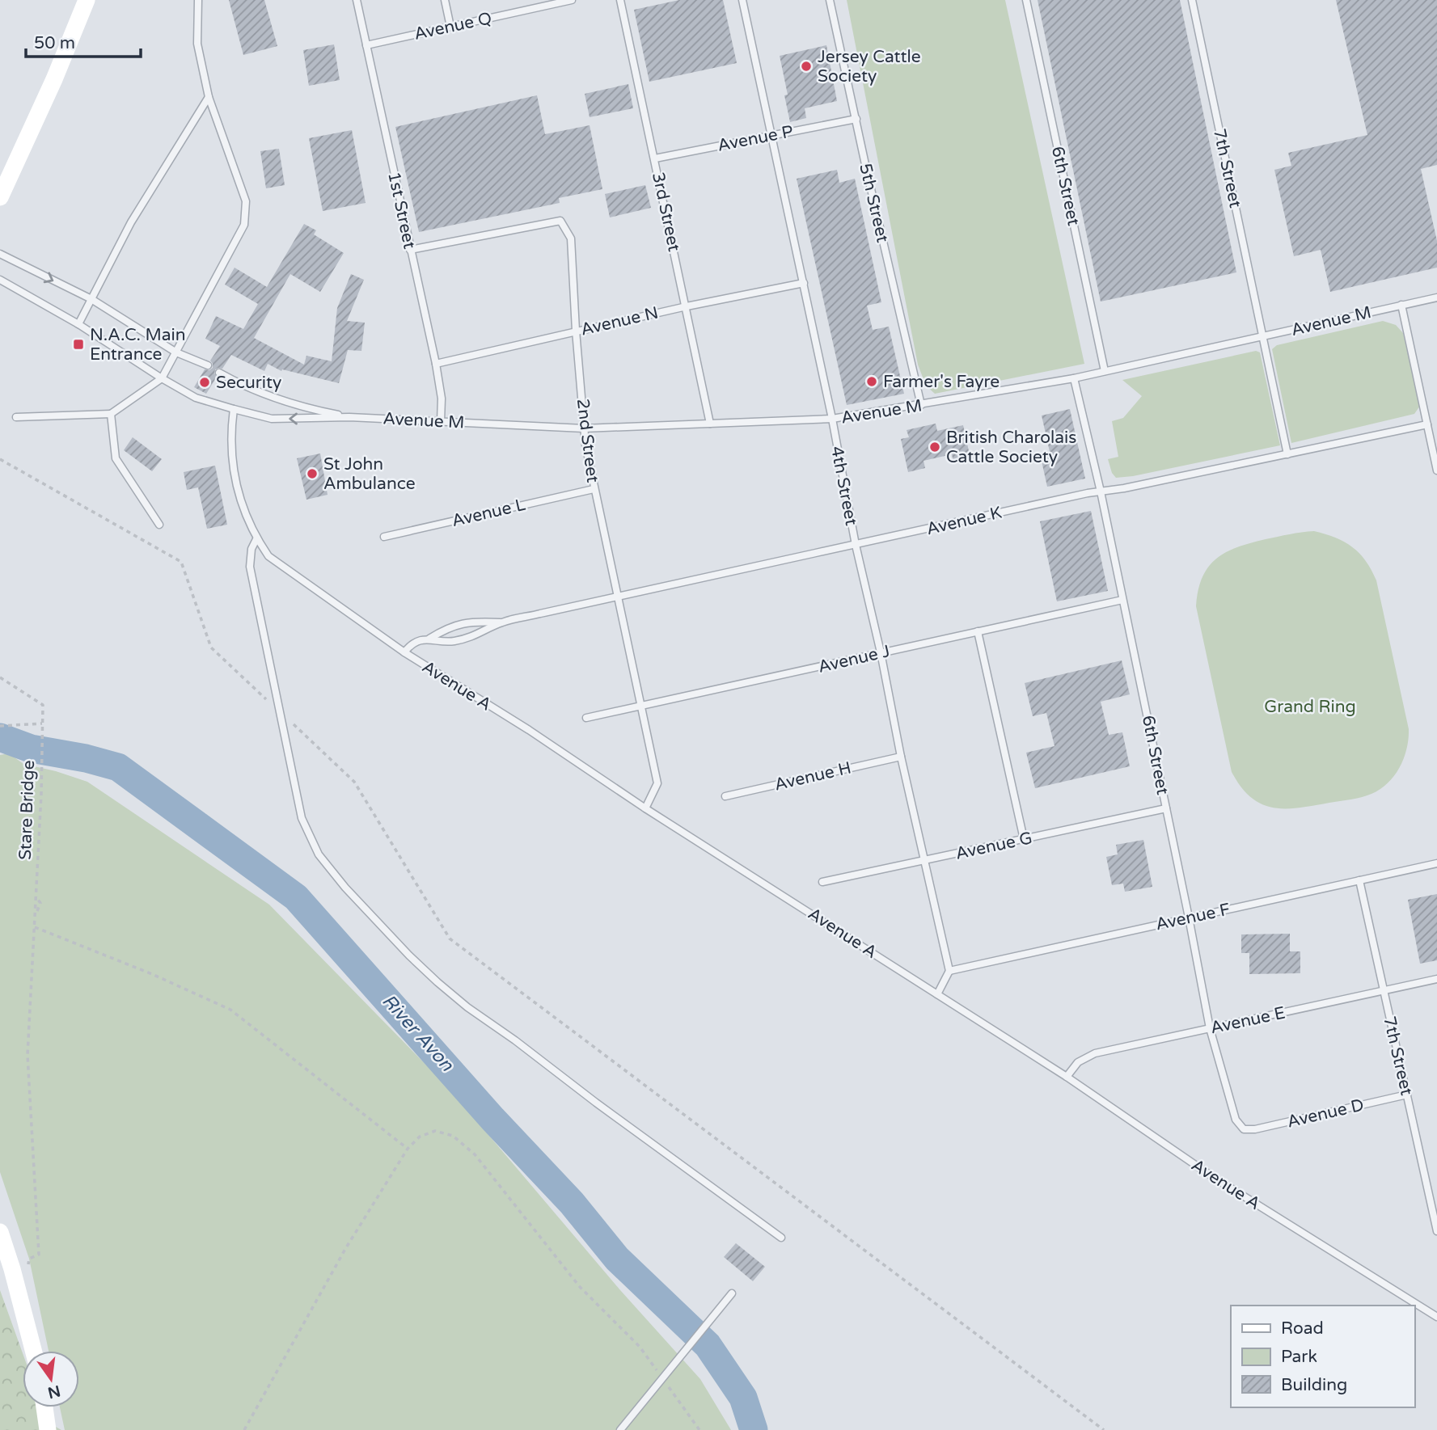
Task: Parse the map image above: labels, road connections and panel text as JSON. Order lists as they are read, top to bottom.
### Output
{
  "streets": {
    "lane": [
      "Avenue Q",
      "Avenue P",
      "7th Street",
      "6th Street",
      "5th Street",
      "1st Street",
      "3rd Street",
      "Avenue N",
      "Avenue M",
      "2nd Street",
      "4th Street",
      "Avenue L",
      "Avenue K",
      "Avenue J",
      "Avenue A",
      "Avenue H",
      "Avenue G",
      "Avenue F",
      "Avenue E",
      "Avenue D"
    ],
    "path": ["Stare Bridge"]
  },
  "crossings": [
    ["Avenue Q", "1st Street"],
    ["Avenue P", "5th Street"],
    ["Avenue P", "3rd Street"],
    ["Avenue P", "4th Street"],
    ["7th Street", "Avenue M"],
    ["7th Street", "Avenue K"],
    ["7th Street", "Avenue F"],
    ["7th Street", "Avenue E"],
    ["7th Street", "Avenue D"],
    ["6th Street", "Avenue M"],
    ["6th Street", "Avenue K"],
    ["6th Street", "Avenue J"],
    ["6th Street", "Avenue G"],
    ["6th Street", "Avenue F"],
    ["6th Street", "Avenue E"],
    ["6th Street", "Avenue D"],
    ["5th Street", "Avenue M"],
    ["1st Street", "Avenue N"],
    ["1st Street", "Avenue M"],
    ["1st Street", "2nd Street"],
    ["3rd Street", "Avenue N"],
    ["3rd Street", "Avenue M"],
    ["Avenue N", "2nd Street"],
    ["Avenue N", "4th Street"],
    ["Avenue M", "2nd Street"],
    ["Avenue M", "4th Street"],
    ["2nd Street", "Avenue L"],
    ["2nd Street", "Avenue K"],
    ["2nd Street", "Avenue J"],
    ["2nd Street", "Avenue A"],
    ["4th Street", "Avenue K"],
    ["4th Street", "Avenue J"],
    ["4th Street", "Avenue H"],
    ["4th Street", "Avenue G"],
    ["4th Street", "Avenue F"],
    ["Avenue K", "Avenue A"],
    ["Avenue A", "Avenue E"]
  ],
  "water": ["River Avon"],
  "parks": ["Grand Ring"],
  "places": {
    "other": [
      "Jersey Cattle Society",
      "Farmer's Fayre",
      "Security",
      "British Charolais Cattle Society",
      "St John Ambulance"
    ],
    "transit": ["N.A.C. Main Entrance"]
  },
  "legend": ["Road", "Park", "Building"],
  "scale_bar": "50 m",
  "north": "bottom"
}
